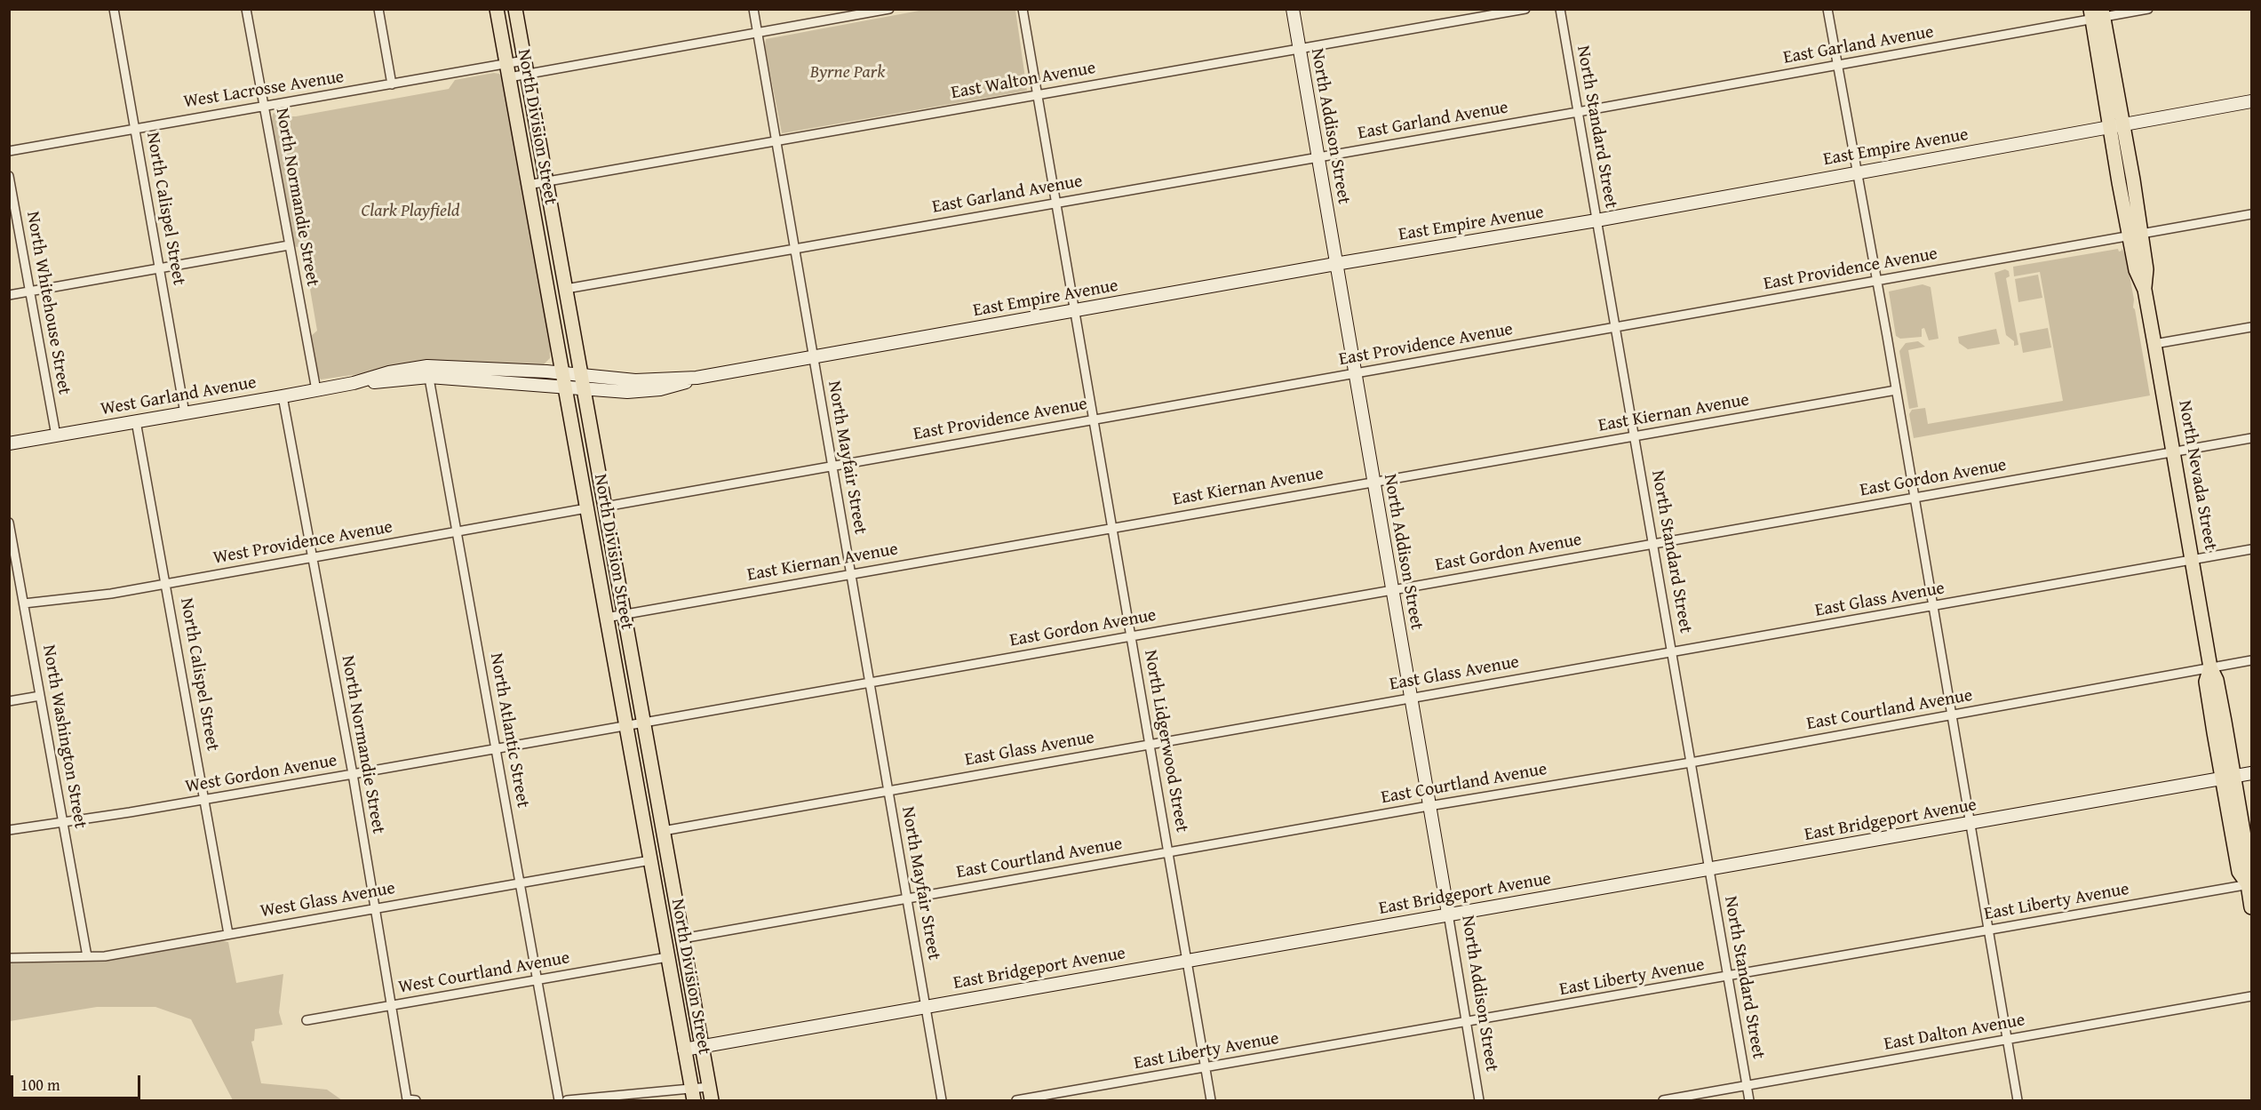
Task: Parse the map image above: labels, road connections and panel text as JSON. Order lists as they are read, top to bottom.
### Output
{
  "streets": {
    "main road": ["North Division Street", "North Nevada Street"],
    "street": [
      "East Garland Avenue",
      "East Walton Avenue",
      "West Lacrosse Avenue",
      "North Addison Street",
      "North Standard Street",
      "East Empire Avenue",
      "North Normandie Street",
      "North Calispel Street",
      "East Providence Avenue",
      "North Whitehouse Street",
      "West Garland Avenue",
      "East Kiernan Avenue",
      "North Mayfair Street",
      "East Gordon Avenue",
      "West Providence Avenue",
      "East Glass Avenue",
      "East Courtland Avenue",
      "North Atlantic Street",
      "North Washington Street",
      "North Lidgerwood Street",
      "West Gordon Avenue",
      "East Bridgeport Avenue",
      "West Glass Avenue",
      "East Liberty Avenue",
      "West Courtland Avenue",
      "East Dalton Avenue"
    ]
  },
  "crossings": [
    ["East Garland Avenue", "North Addison Street"],
    ["East Garland Avenue", "North Division Street"],
    ["East Garland Avenue", "North Standard Street"],
    ["East Garland Avenue", "North Mayfair Street"],
    ["East Garland Avenue", "North Nevada Street"],
    ["East Garland Avenue", "North Lidgerwood Street"],
    ["East Walton Avenue", "North Addison Street"],
    ["East Walton Avenue", "North Division Street"],
    ["East Walton Avenue", "North Mayfair Street"],
    ["East Walton Avenue", "North Lidgerwood Street"],
    ["West Lacrosse Avenue", "North Division Street"],
    ["West Lacrosse Avenue", "North Normandie Street"],
    ["West Lacrosse Avenue", "North Calispel Street"],
    ["North Addison Street", "East Empire Avenue"],
    ["North Addison Street", "East Providence Avenue"],
    ["North Addison Street", "East Kiernan Avenue"],
    ["North Addison Street", "East Gordon Avenue"],
    ["North Addison Street", "East Glass Avenue"],
    ["North Addison Street", "East Courtland Avenue"],
    ["North Addison Street", "East Bridgeport Avenue"],
    ["North Addison Street", "East Liberty Avenue"],
    ["North Division Street", "East Empire Avenue"],
    ["North Division Street", "East Providence Avenue"],
    ["North Division Street", "West Garland Avenue"],
    ["North Division Street", "East Kiernan Avenue"],
    ["North Division Street", "East Gordon Avenue"],
    ["North Division Street", "West Providence Avenue"],
    ["North Division Street", "East Glass Avenue"],
    ["North Division Street", "East Courtland Avenue"],
    ["North Division Street", "West Gordon Avenue"],
    ["North Division Street", "East Bridgeport Avenue"],
    ["North Division Street", "West Glass Avenue"],
    ["North Division Street", "West Courtland Avenue"],
    ["North Standard Street", "East Empire Avenue"],
    ["North Standard Street", "East Providence Avenue"],
    ["North Standard Street", "East Kiernan Avenue"],
    ["North Standard Street", "East Gordon Avenue"],
    ["North Standard Street", "East Glass Avenue"],
    ["North Standard Street", "East Courtland Avenue"],
    ["North Standard Street", "East Bridgeport Avenue"],
    ["North Standard Street", "East Liberty Avenue"],
    ["North Standard Street", "East Dalton Avenue"],
    ["East Empire Avenue", "West Garland Avenue"],
    ["East Empire Avenue", "North Mayfair Street"],
    ["East Empire Avenue", "North Nevada Street"],
    ["East Empire Avenue", "North Lidgerwood Street"],
    ["North Normandie Street", "West Garland Avenue"],
    ["North Normandie Street", "West Providence Avenue"],
    ["North Normandie Street", "West Gordon Avenue"],
    ["North Normandie Street", "West Glass Avenue"],
    ["North Normandie Street", "West Courtland Avenue"],
    ["North Calispel Street", "West Garland Avenue"],
    ["North Calispel Street", "West Providence Avenue"],
    ["North Calispel Street", "West Gordon Avenue"],
    ["North Calispel Street", "West Glass Avenue"],
    ["East Providence Avenue", "North Mayfair Street"],
    ["East Providence Avenue", "North Nevada Street"],
    ["East Providence Avenue", "North Lidgerwood Street"],
    ["North Whitehouse Street", "West Garland Avenue"],
    ["West Garland Avenue", "North Atlantic Street"],
    ["East Kiernan Avenue", "North Mayfair Street"],
    ["East Kiernan Avenue", "North Lidgerwood Street"],
    ["North Mayfair Street", "East Gordon Avenue"],
    ["North Mayfair Street", "East Glass Avenue"],
    ["North Mayfair Street", "East Courtland Avenue"],
    ["North Mayfair Street", "East Bridgeport Avenue"],
    ["North Nevada Street", "East Gordon Avenue"],
    ["North Nevada Street", "East Glass Avenue"],
    ["North Nevada Street", "East Courtland Avenue"],
    ["North Nevada Street", "East Bridgeport Avenue"],
    ["North Nevada Street", "East Liberty Avenue"],
    ["East Gordon Avenue", "North Lidgerwood Street"],
    ["East Gordon Avenue", "West Gordon Avenue"],
    ["West Providence Avenue", "North Atlantic Street"],
    ["West Providence Avenue", "North Washington Street"],
    ["East Glass Avenue", "North Lidgerwood Street"],
    ["East Courtland Avenue", "North Lidgerwood Street"],
    ["North Atlantic Street", "West Gordon Avenue"],
    ["North Atlantic Street", "West Glass Avenue"],
    ["North Atlantic Street", "West Courtland Avenue"],
    ["North Washington Street", "West Gordon Avenue"],
    ["North Washington Street", "West Glass Avenue"],
    ["North Lidgerwood Street", "East Bridgeport Avenue"],
    ["North Lidgerwood Street", "East Liberty Avenue"]
  ],
  "parks": ["Byrne Park", "Clark Playfield"],
  "scale_bar": "100 m"
}
